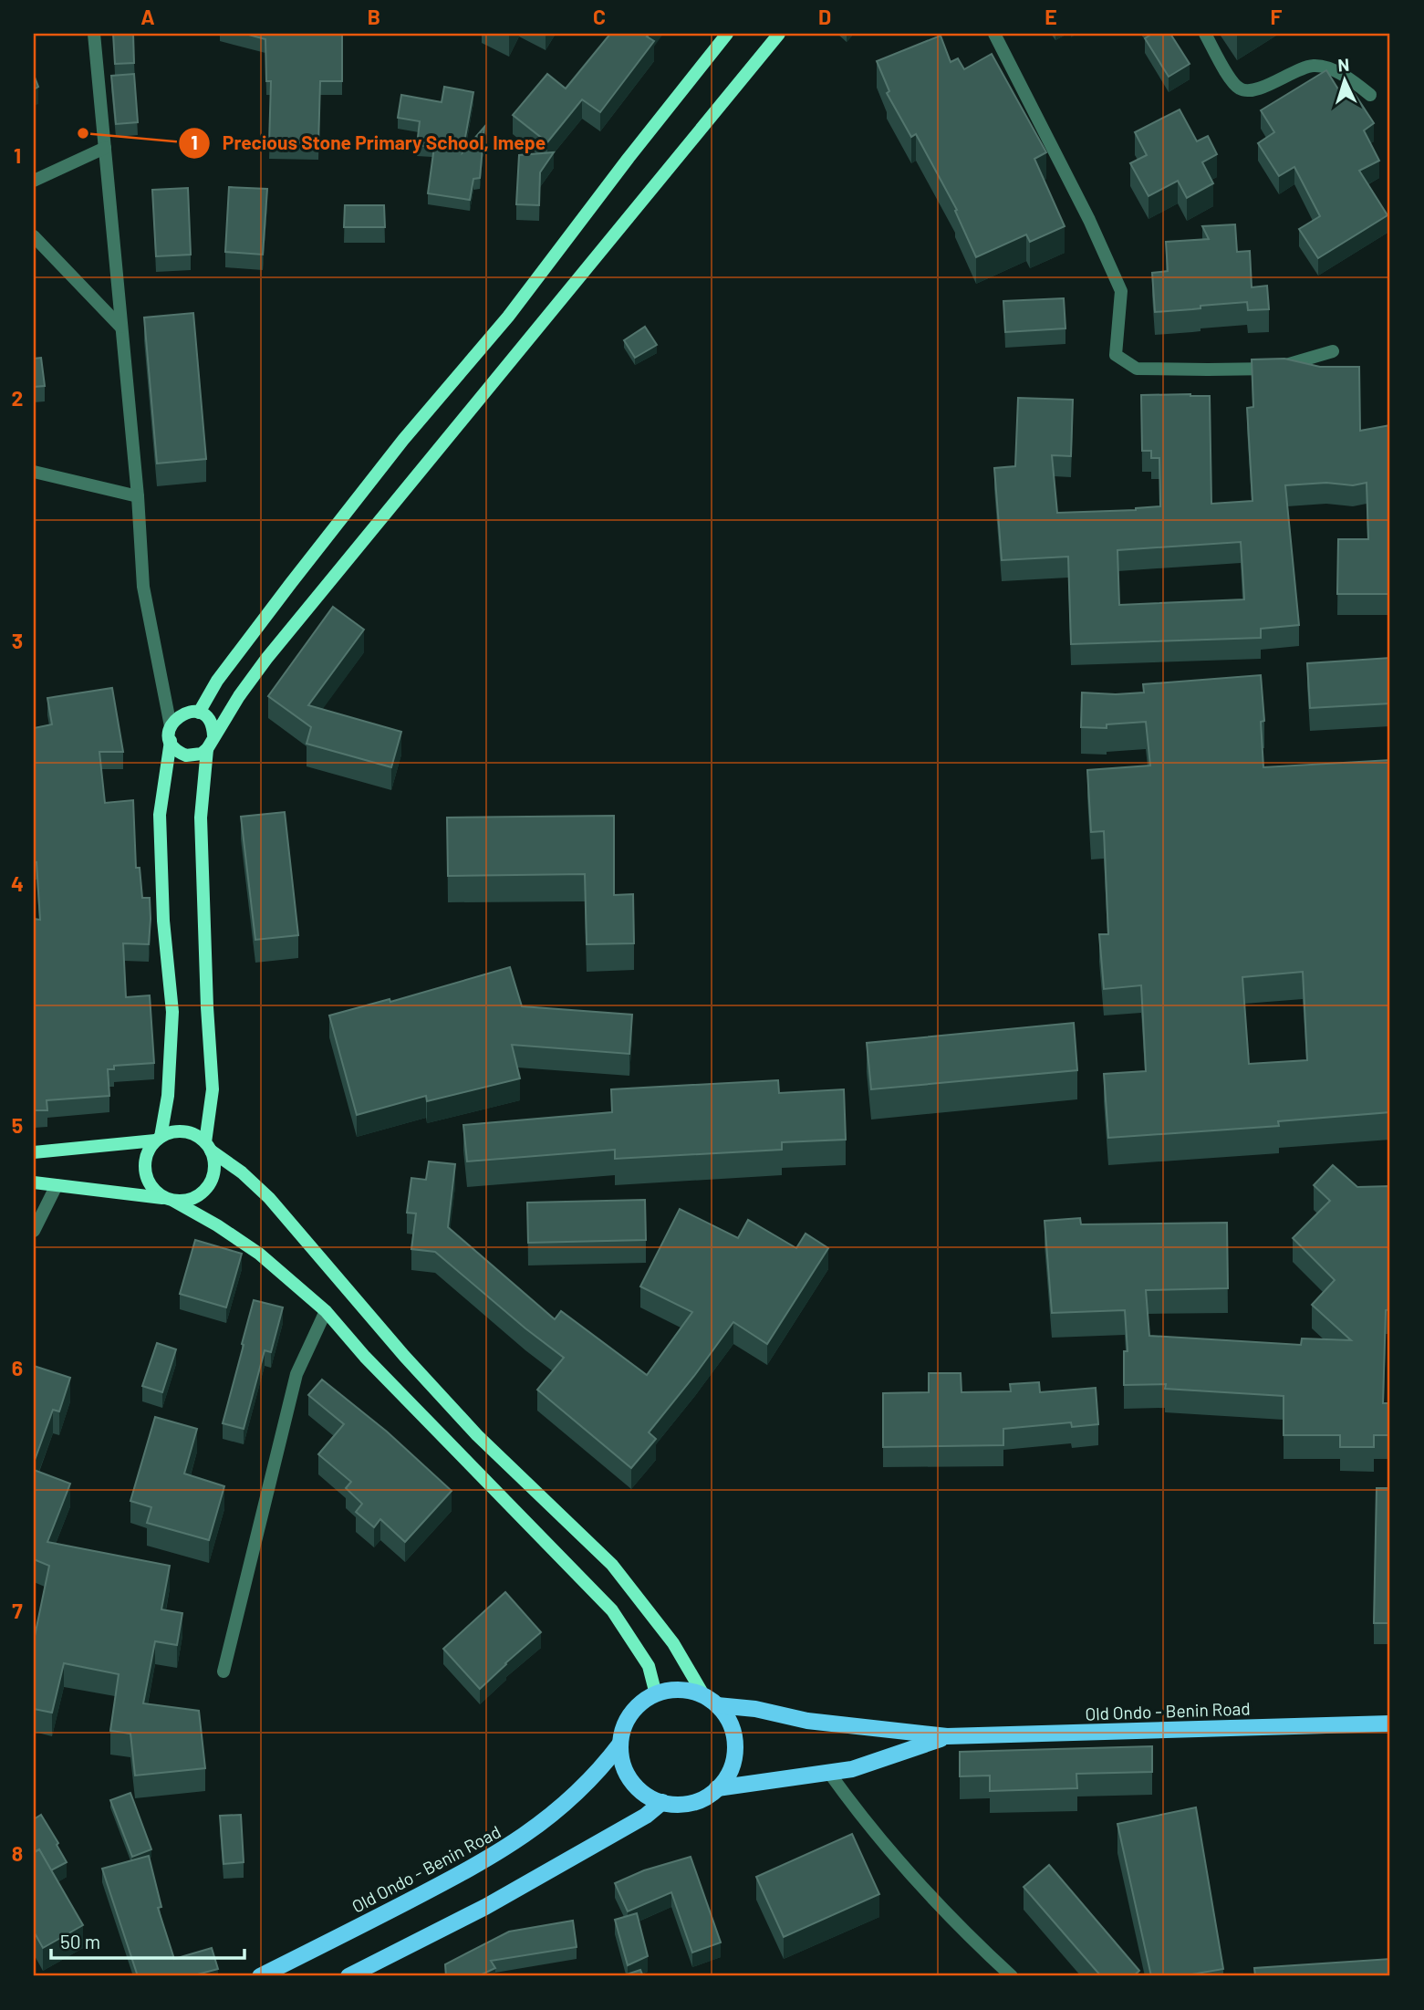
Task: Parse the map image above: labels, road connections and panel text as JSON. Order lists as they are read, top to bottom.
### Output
{
  "streets": {
    "main road": ["Old Ondo - Benin Road"]
  },
  "places": ["Precious Stone Primary School, Imepe"],
  "scale_bar": "50 m",
  "north": "top",
  "grid": {
    "columns": [
      "A",
      "B",
      "C",
      "D",
      "E",
      "F"
    ],
    "rows": [
      "1",
      "2",
      "3",
      "4",
      "5",
      "6",
      "7",
      "8"
    ]
  }
}
